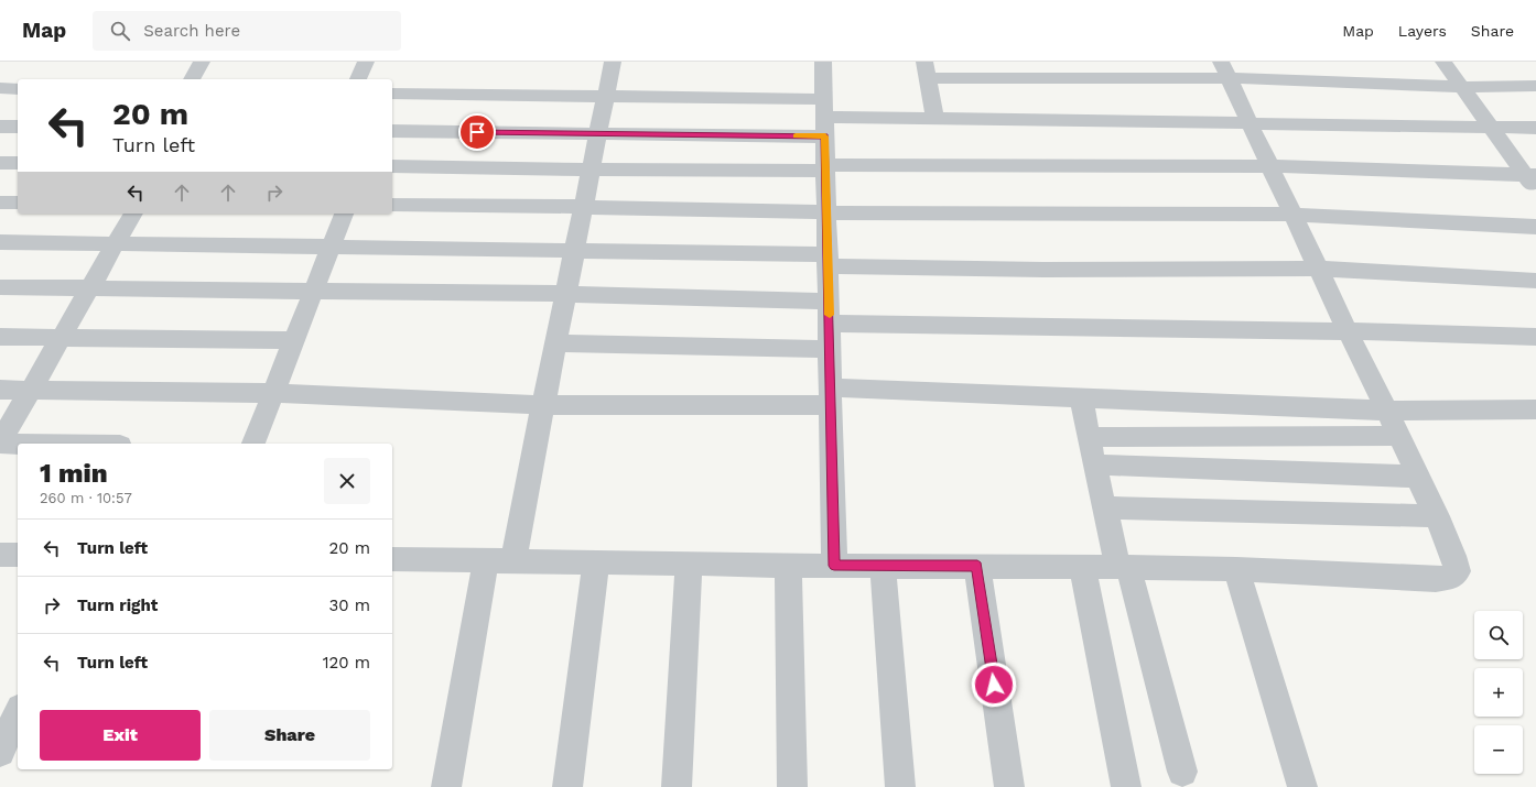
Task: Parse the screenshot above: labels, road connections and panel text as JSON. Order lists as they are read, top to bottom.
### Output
{
  "page": {
    "header": "Map",
    "search": "Search here",
    "nav": ["Map", "Layers", "Share"],
    "turn": ["20 m", "Turn left"],
    "heading": ["1 min", "260 m · 10:57"],
    "list": [
      {
        "name": "Turn left",
        "value": "20 m"
      },
      {
        "name": "Turn right",
        "value": "30 m"
      },
      {
        "name": "Turn left",
        "value": "120 m"
      }
    ],
    "map_buttons": ["+", "−"],
    "buttons": ["Exit", "Share"]
  }
}
